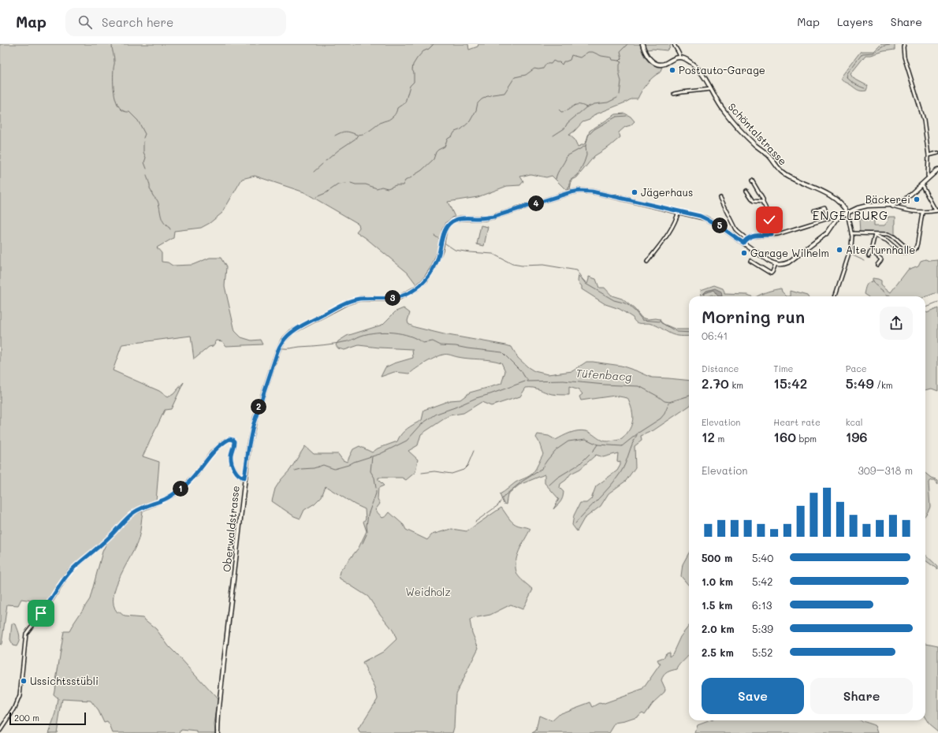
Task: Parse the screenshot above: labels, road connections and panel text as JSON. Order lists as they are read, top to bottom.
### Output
{
  "streets": {
    "street": ["Schöntalstrasse", "Oberwaldstrasse"]
  },
  "districts": ["ENGELBURG"],
  "water": ["Tüfenbacg"],
  "parks": ["Weidholz"],
  "places": [
    "Postauto-Garage",
    "Jägerhaus",
    "Bäckerei",
    "Alte Turnhalle",
    "Garage Wilhelm",
    "Ussichtsstübli"
  ],
  "scale_bar": "200 m",
  "page": {
    "header": "Map",
    "search": "Search here",
    "nav": ["Map", "Layers", "Share"],
    "pins": [
      "4",
      "5",
      "3",
      "2",
      "1"
    ],
    "heading": ["Morning run", "06:41"],
    "stats": [
      ["Distance", "2.70 km"],
      ["Time", "15:42"],
      ["Pace", "5:49 /km"],
      ["Elevation", "12 m"],
      ["Heart rate", "160 bpm"],
      ["kcal", "196"]
    ],
    "chart": ["Elevation", "309–318 m"],
    "list": [
      {
        "name": "500 m",
        "note": "5:40"
      },
      {
        "name": "1.0 km",
        "note": "5:42"
      },
      {
        "name": "1.5 km",
        "note": "6:13"
      },
      {
        "name": "2.0 km",
        "note": "5:39"
      },
      {
        "name": "2.5 km",
        "note": "5:52"
      }
    ],
    "buttons": ["Save", "Share"],
    "scale": "200 m"
  }
}
